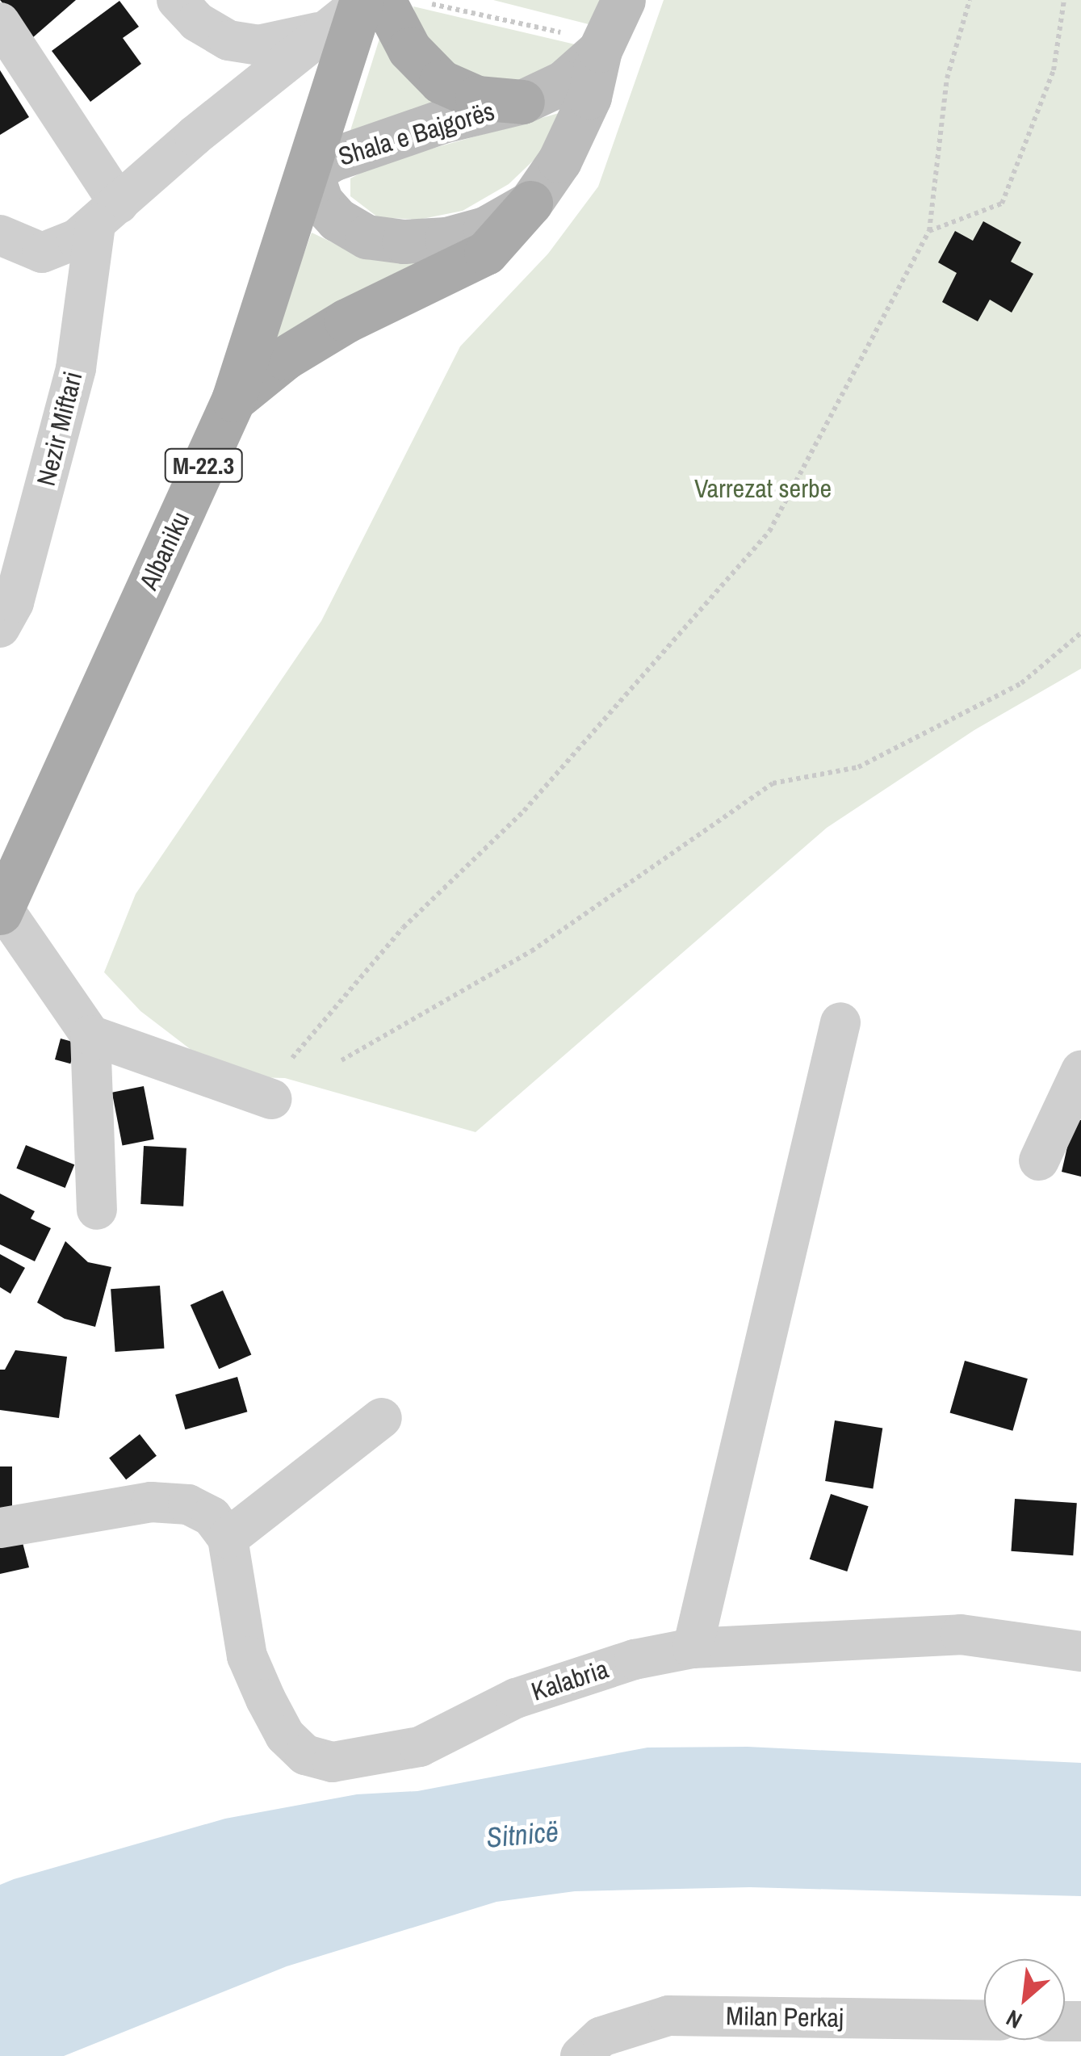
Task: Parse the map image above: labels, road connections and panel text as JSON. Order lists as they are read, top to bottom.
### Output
{
  "streets": {
    "main road": ["Shala e Bajgorës", "M-22.3", "Albaniku"],
    "street": ["Nezir Miftari", "Kalabria", "Milan Perkaj"]
  },
  "crossings": [
    ["Shala e Bajgorës", "Albaniku"]
  ],
  "water": ["Sitnicë"],
  "parks": ["Varrezat serbe"],
  "north": "bottom left"
}
